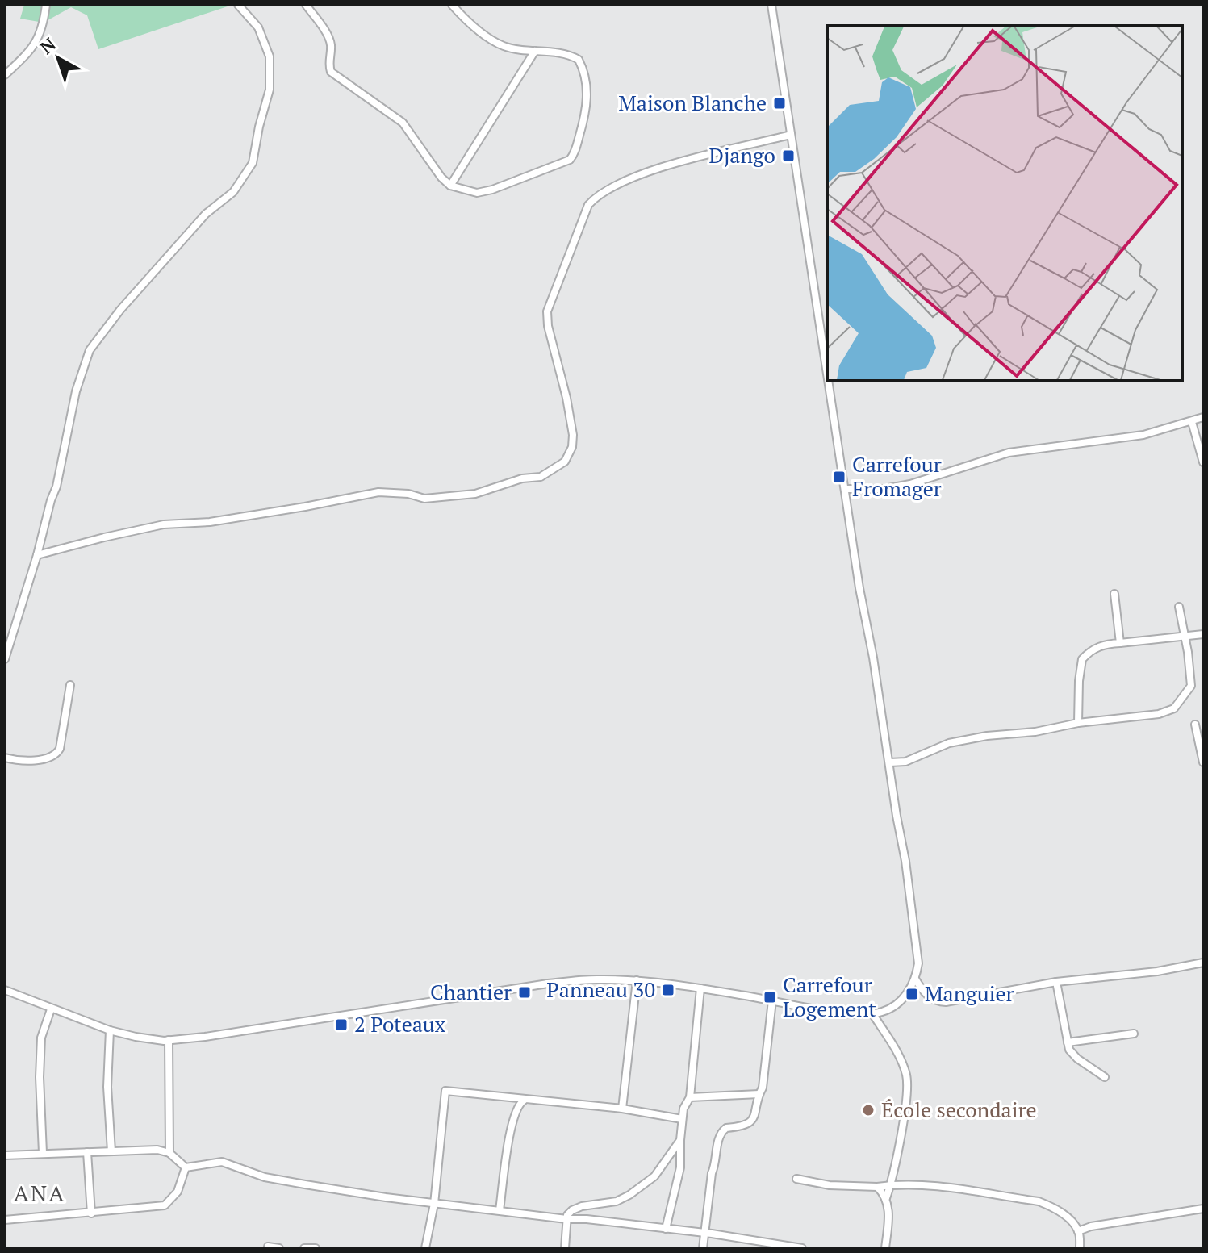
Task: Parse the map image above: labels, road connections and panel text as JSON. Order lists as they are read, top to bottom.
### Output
{
  "districts": ["ANA"],
  "places": {
    "transit": [
      "Maison Blanche",
      "Django",
      "Carrefour Fromager",
      "Panneau 30",
      "Chantier",
      "Manguier",
      "Carrefour Logement",
      "2 Poteaux"
    ],
    "other": ["École secondaire"]
  },
  "north": "top left"
}
